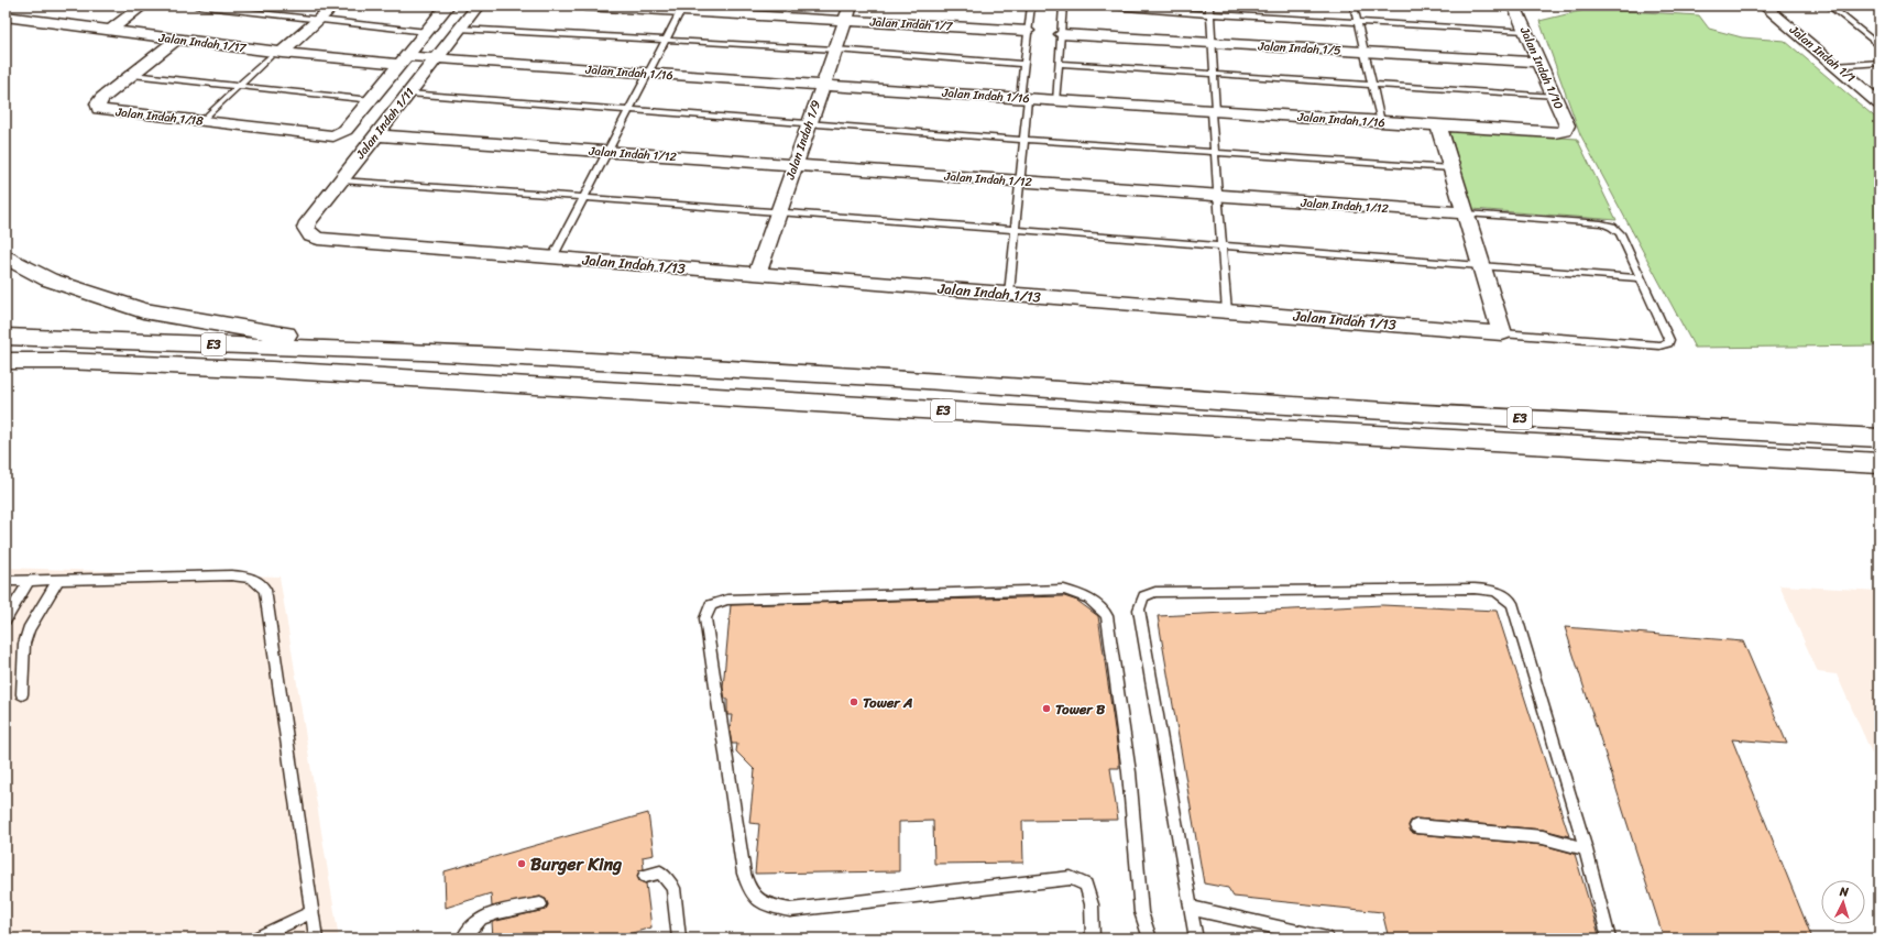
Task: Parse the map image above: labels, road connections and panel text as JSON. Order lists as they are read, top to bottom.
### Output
{
  "streets": {
    "highway": ["E3"],
    "street": [
      "Jalan Indah 1/7",
      "Jalan Indah 1/17",
      "Jalan Indah 1/5",
      "Jalan Indah 1/1",
      "Jalan Indah 1/10",
      "Jalan Indah 1/16",
      "Jalan Indah 1/18",
      "Jalan Indah 1/11",
      "Jalan Indah 1/9",
      "Jalan Indah 1/12",
      "Jalan Indah 1/13"
    ]
  },
  "crossings": [
    ["Jalan Indah 1/7", "Jalan Indah 1/9"],
    ["Jalan Indah 1/17", "Jalan Indah 1/16"],
    ["Jalan Indah 1/17", "Jalan Indah 1/18"],
    ["Jalan Indah 1/17", "Jalan Indah 1/11"],
    ["Jalan Indah 1/5", "Jalan Indah 1/10"],
    ["Jalan Indah 1/10", "Jalan Indah 1/16"],
    ["Jalan Indah 1/16", "Jalan Indah 1/11"],
    ["Jalan Indah 1/16", "Jalan Indah 1/9"],
    ["Jalan Indah 1/18", "Jalan Indah 1/11"],
    ["Jalan Indah 1/11", "Jalan Indah 1/12"],
    ["Jalan Indah 1/11", "Jalan Indah 1/13"],
    ["Jalan Indah 1/9", "Jalan Indah 1/12"],
    ["Jalan Indah 1/9", "Jalan Indah 1/13"],
    ["Jalan Indah 1/12", "Jalan Indah 1/13"]
  ],
  "places": ["Tower A", "Tower B", "Burger King"],
  "north": "top"
}
